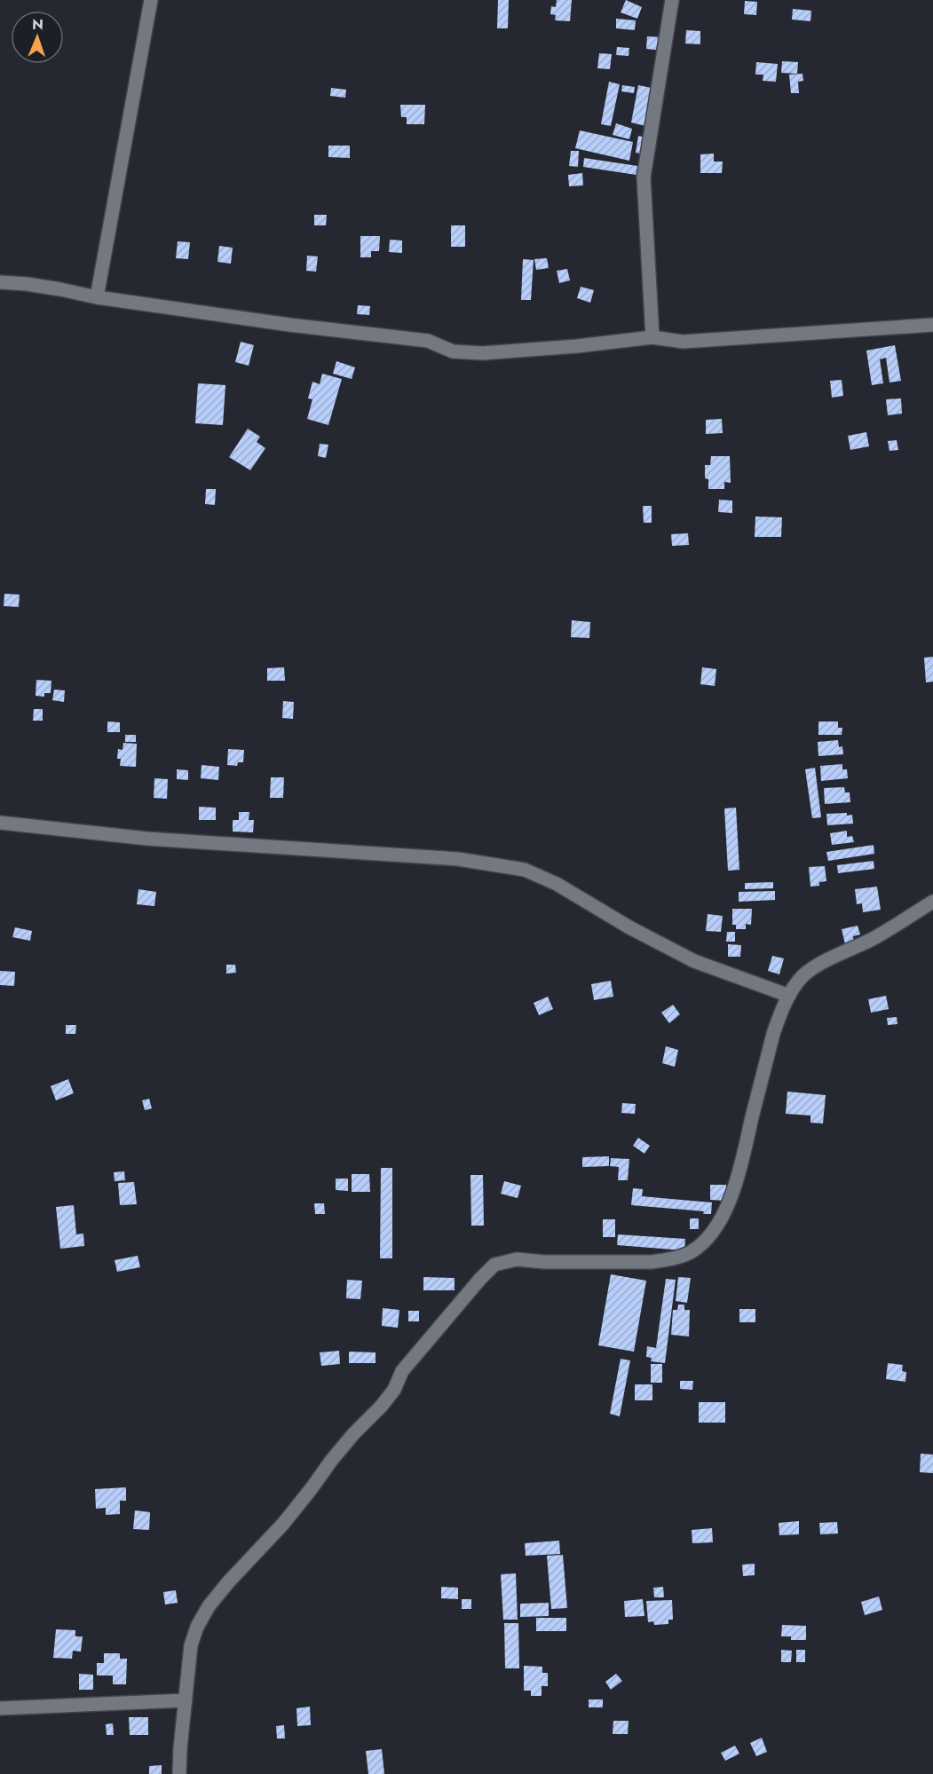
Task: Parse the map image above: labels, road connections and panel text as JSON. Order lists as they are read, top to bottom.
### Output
{
  "north": "top"
}
